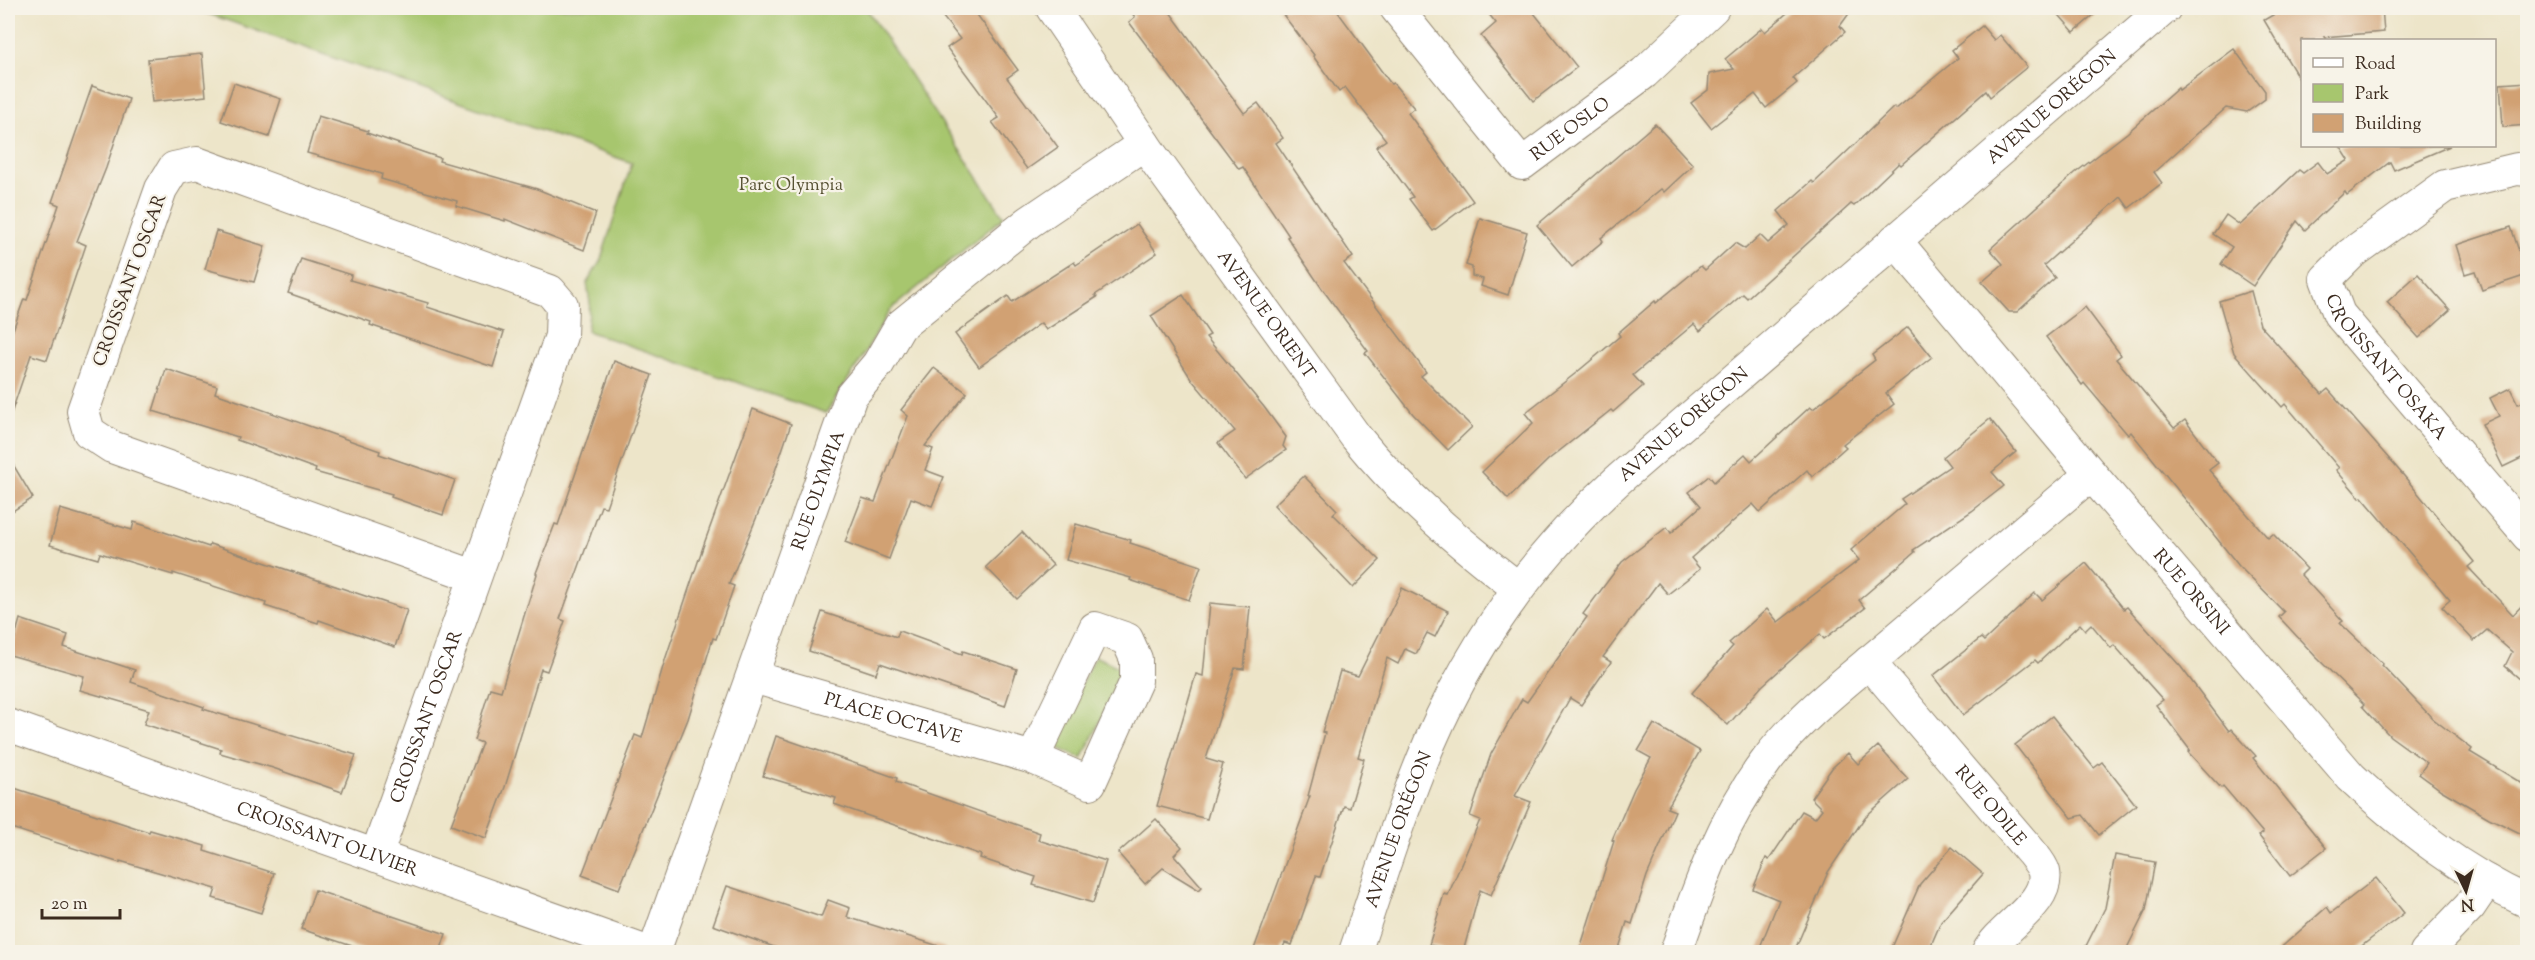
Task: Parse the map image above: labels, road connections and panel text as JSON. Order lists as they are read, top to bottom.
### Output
{
  "streets": {
    "street": [
      "AVENUE ORÉGON",
      "RUE OSLO",
      "CROISSANT OSCAR",
      "AVENUE ORIENT",
      "CROISSANT OSAKA",
      "RUE OLYMPIA",
      "RUE ORSINI",
      "PLACE OCTAVE",
      "RUE ODILE",
      "CROISSANT OLIVIER"
    ]
  },
  "crossings": [
    ["AVENUE ORÉGON", "AVENUE ORIENT"],
    ["AVENUE ORÉGON", "RUE ORSINI"],
    ["CROISSANT OSCAR", "CROISSANT OLIVIER"],
    ["AVENUE ORIENT", "RUE OLYMPIA"],
    ["RUE OLYMPIA", "PLACE OCTAVE"]
  ],
  "parks": ["Parc Olympia"],
  "legend": ["Road", "Park", "Building"],
  "scale_bar": "20 m",
  "north": "bottom"
}
